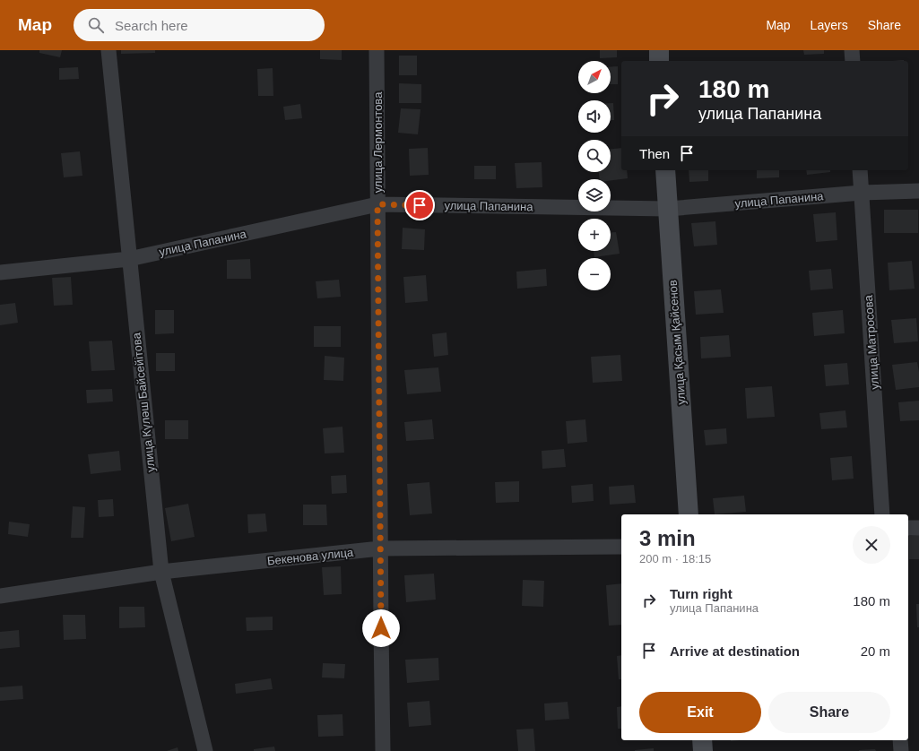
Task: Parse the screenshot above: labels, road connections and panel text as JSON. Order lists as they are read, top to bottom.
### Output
{
  "streets": {
    "street": [
      "улица Лермонтова",
      "улица Папанина",
      "улица Қасым Қайсенов",
      "улица Матросова",
      "улица Күләш Байсейітова",
      "Бекенова улица"
    ]
  },
  "crossings": [
    ["улица Лермонтова", "улица Папанина"],
    ["улица Лермонтова", "Бекенова улица"],
    ["улица Папанина", "улица Қасым Қайсенов"],
    ["улица Папанина", "улица Матросова"],
    ["улица Папанина", "улица Күләш Байсейітова"],
    ["улица Күләш Байсейітова", "Бекенова улица"]
  ],
  "north": "top right",
  "page": {
    "header": "Map",
    "search": "Search here",
    "nav": ["Map", "Layers", "Share"],
    "map_buttons": ["+", "−"],
    "turn": ["180 m", "улица Папанина"],
    "then": "Then",
    "heading": ["3 min", "200 m · 18:15"],
    "list": [
      {
        "name": "Turn right",
        "note": "улица Папанина",
        "value": "180 m"
      },
      {
        "name": "Arrive at destination",
        "value": "20 m"
      }
    ],
    "buttons": ["Exit", "Share"]
  }
}
